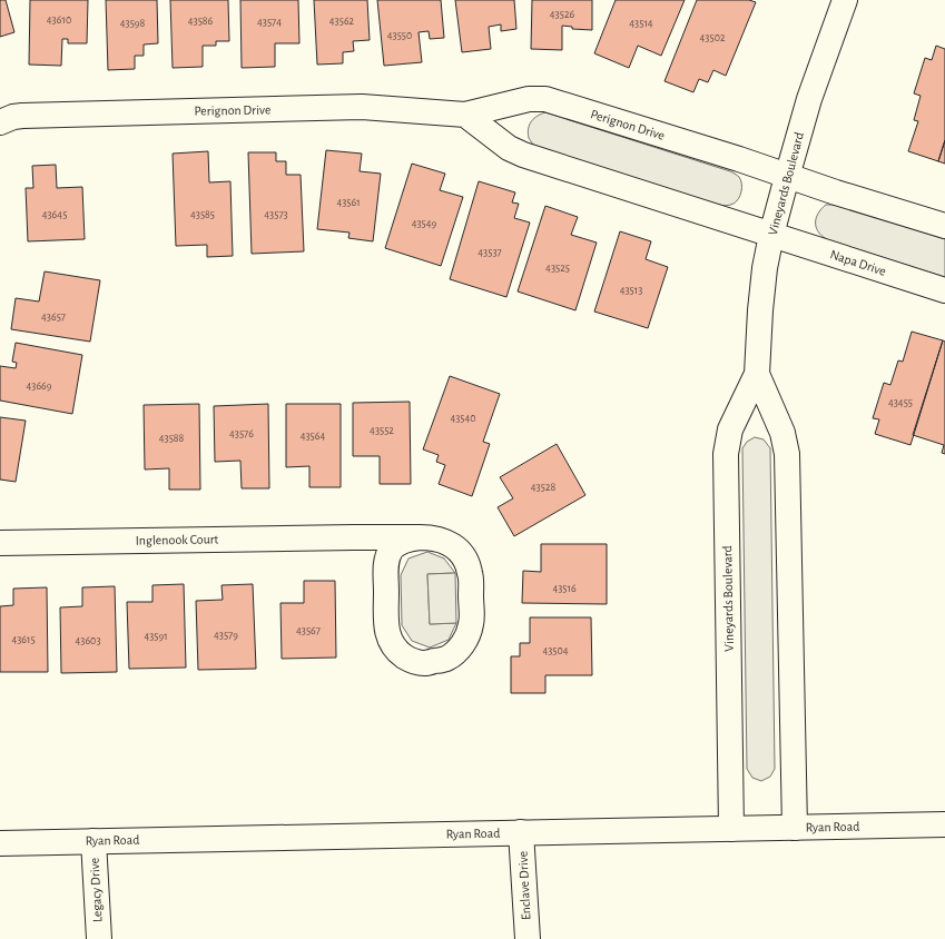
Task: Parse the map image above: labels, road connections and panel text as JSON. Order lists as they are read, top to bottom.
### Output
{
  "streets": {
    "street": [
      "Perignon Drive",
      "Vineyards Boulevard",
      "Napa Drive",
      "Inglenook Court",
      "Ryan Road",
      "Enclave Drive",
      "Legacy Drive"
    ]
  },
  "crossings": [
    ["Perignon Drive", "Vineyards Boulevard"],
    ["Vineyards Boulevard", "Napa Drive"],
    ["Vineyards Boulevard", "Ryan Road"],
    ["Ryan Road", "Enclave Drive"],
    ["Ryan Road", "Legacy Drive"]
  ],
  "house_numbers": [
    "43526",
    "43610",
    "43586",
    "43562",
    "43574",
    "43598",
    "43514",
    "43550",
    "43502",
    "43561",
    "43645",
    "43585",
    "43573",
    "43549",
    "43537",
    "43525",
    "43513",
    "43657",
    "43669",
    "43455",
    "43540",
    "43552",
    "43576",
    "43564",
    "43588",
    "43528",
    "43516",
    "43567",
    "43579",
    "43591",
    "43615",
    "43603",
    "43504"
  ]
}
